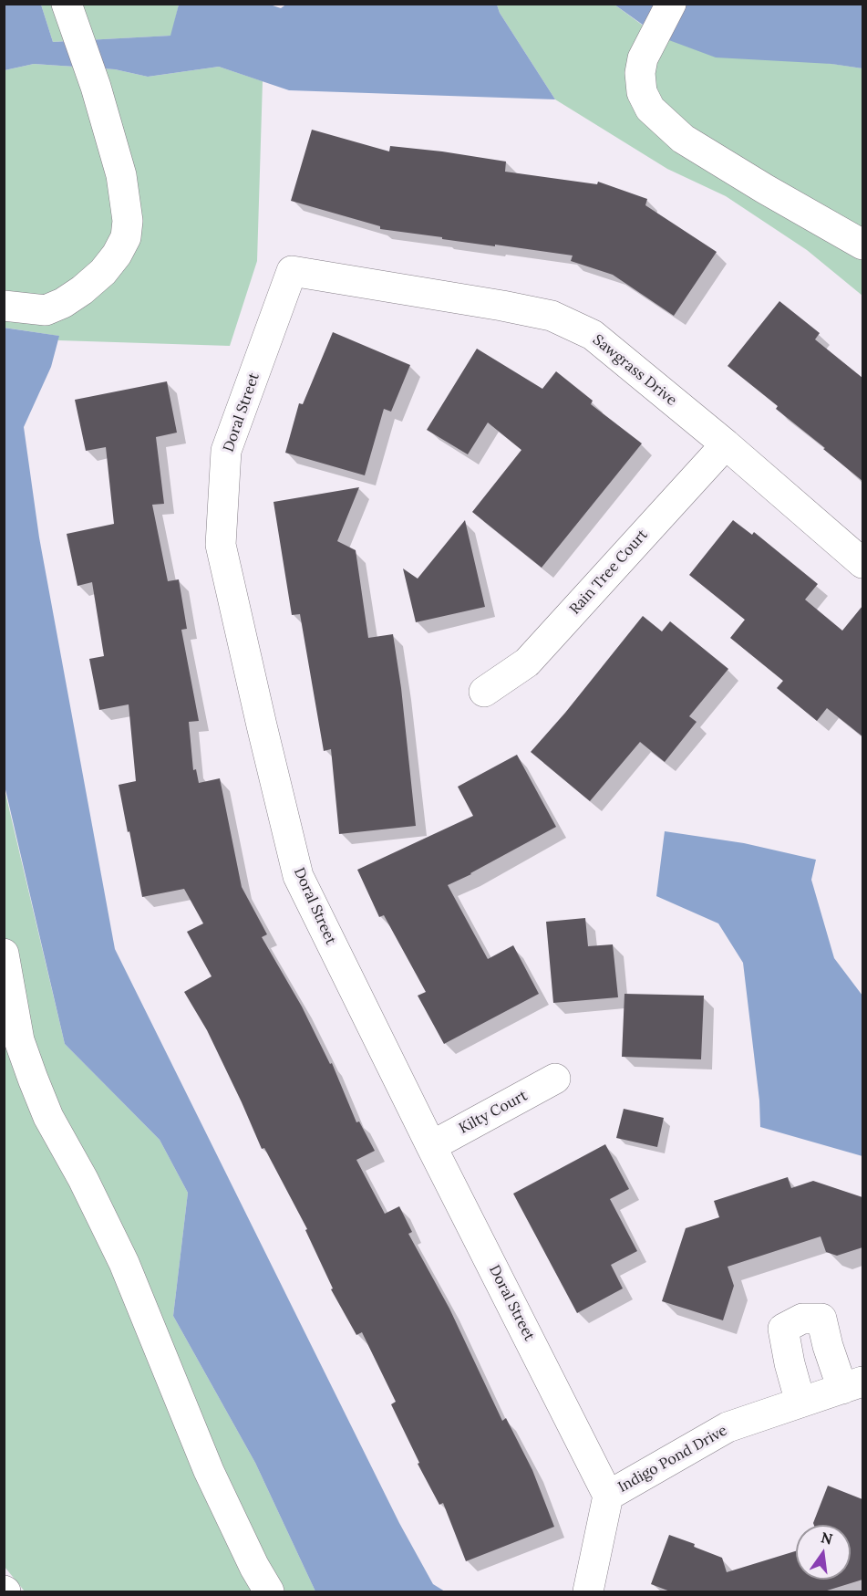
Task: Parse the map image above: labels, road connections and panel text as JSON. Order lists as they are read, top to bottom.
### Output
{
  "streets": {
    "street": [
      "Sawgrass Drive",
      "Doral Street",
      "Rain Tree Court",
      "Kilty Court",
      "Indigo Pond Drive"
    ]
  },
  "crossings": [
    ["Sawgrass Drive", "Doral Street"],
    ["Sawgrass Drive", "Rain Tree Court"],
    ["Doral Street", "Kilty Court"],
    ["Doral Street", "Indigo Pond Drive"]
  ],
  "north": "top"
}
